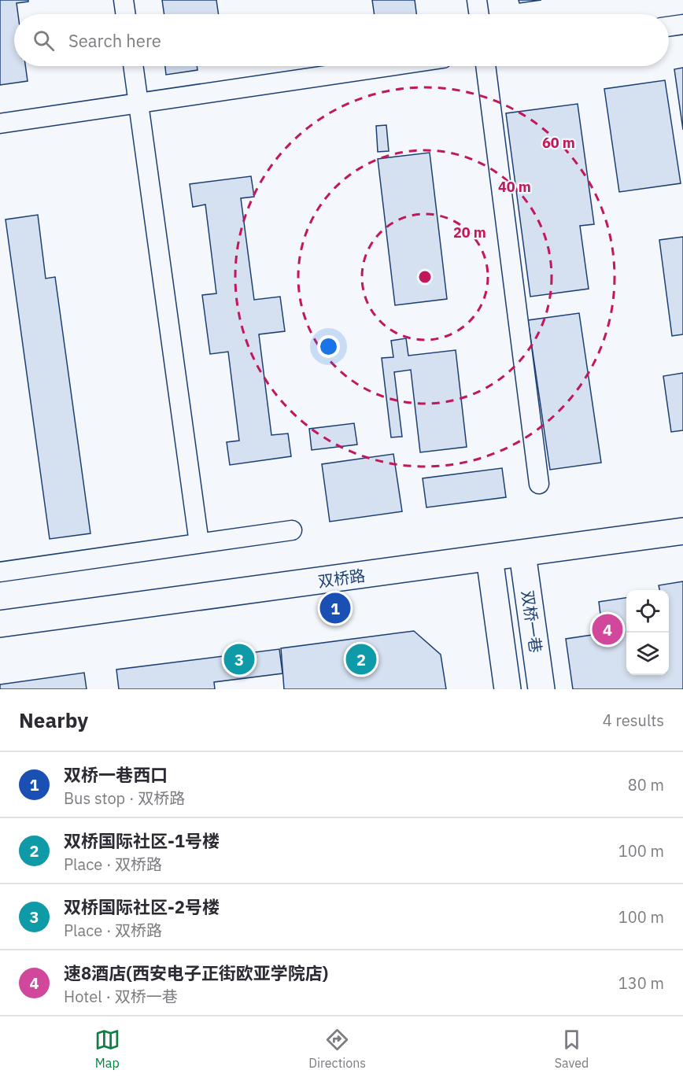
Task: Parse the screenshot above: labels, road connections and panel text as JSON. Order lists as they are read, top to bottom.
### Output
{
  "streets": {
    "street": ["双桥路", "双桥一巷"]
  },
  "crossings": [
    ["双桥路", "双桥一巷"]
  ],
  "page": {
    "search": "Search here",
    "pins": [
      "1",
      "4",
      "2",
      "3"
    ],
    "heading": ["Nearby", "4 results"],
    "list": [
      {
        "mark": "1",
        "name": "双桥一巷西口",
        "note": "Bus stop · 双桥路",
        "value": "80 m"
      },
      {
        "mark": "2",
        "name": "双桥国际社区-1号楼",
        "note": "Place · 双桥路",
        "value": "100 m"
      },
      {
        "mark": "3",
        "name": "双桥国际社区-2号楼",
        "note": "Place · 双桥路",
        "value": "100 m"
      },
      {
        "mark": "4",
        "name": "速8酒店(西安电子正街欧亚学院店)",
        "note": "Hotel · 双桥一巷",
        "value": "130 m"
      }
    ],
    "nav": ["Map", "Directions", "Saved"]
  },
  "rings": ["60 m", "40 m", "20 m"]
}
